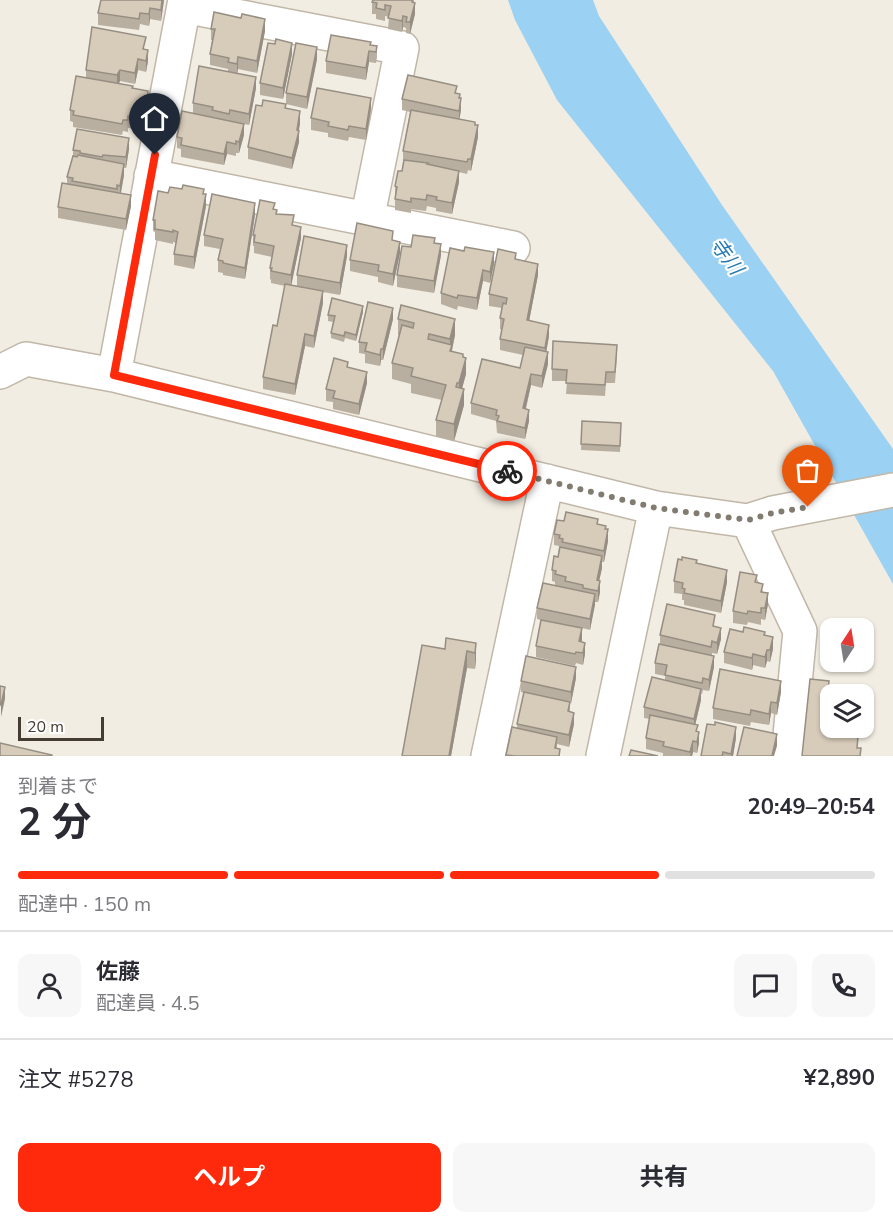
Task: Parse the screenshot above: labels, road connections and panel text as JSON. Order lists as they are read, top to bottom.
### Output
{
  "water": ["寺川"],
  "scale_bar": "20 m",
  "north": "top",
  "page": {
    "scale": "20 m",
    "heading": ["2 分", "到着まで", "20:49–20:54"],
    "panel": [
      "佐藤",
      "配達員 · 4.5",
      "注文 #5278",
      "¥2,890"
    ],
    "bar": "配達中 · 150 m",
    "buttons": ["ヘルプ", "共有"]
  }
}
